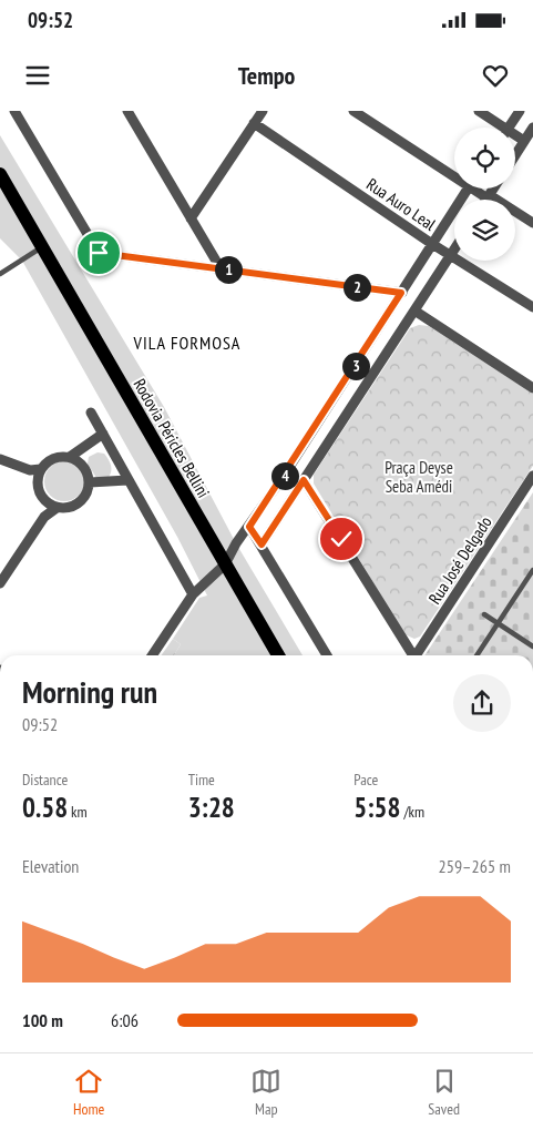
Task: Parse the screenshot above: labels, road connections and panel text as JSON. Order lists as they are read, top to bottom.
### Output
{
  "streets": {
    "main road": ["Rodovia Péricles Bellini"],
    "street": ["Rua Auro Leal", "Rua José Delgado"]
  },
  "districts": ["VILA FORMOSA"],
  "parks": ["Praça Deyse Seba Amédi"],
  "page": {
    "status": "09:52",
    "header": "Tempo",
    "pins": [
      "1",
      "2",
      "3",
      "4"
    ],
    "heading": ["Morning run", "09:52"],
    "stats": [
      ["Distance", "0.58 km"],
      ["Time", "3:28"],
      ["Pace", "5:58 /km"]
    ],
    "chart": ["Elevation", "259–265 m"],
    "list": [
      {
        "name": "100 m",
        "note": "6:06"
      }
    ],
    "tabs": ["Home", "Map", "Saved"]
  }
}
